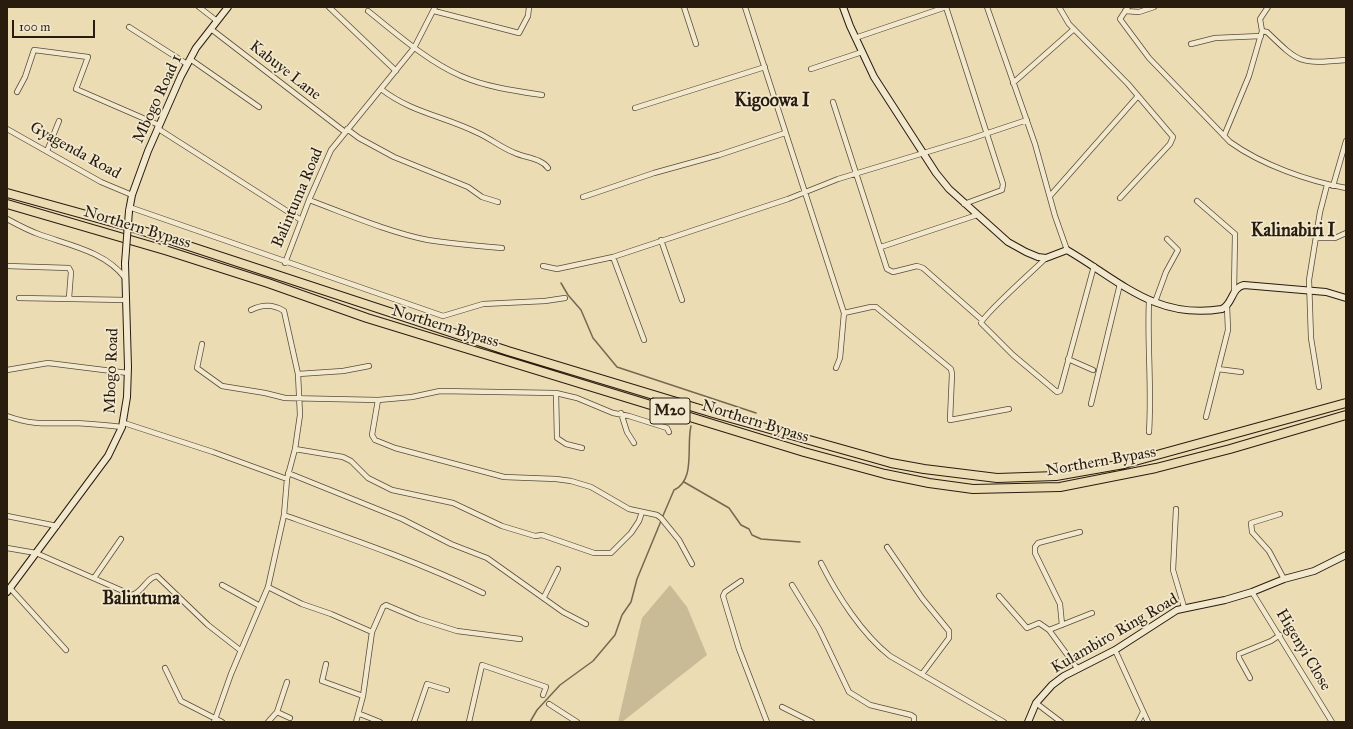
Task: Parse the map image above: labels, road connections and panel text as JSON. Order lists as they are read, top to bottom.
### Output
{
  "streets": {
    "highway": ["Northern Bypass", "M20"],
    "street": [
      "Kabuye Lane",
      "Mbogo Road 1",
      "Gyagenda Road",
      "Balintuma Road",
      "Mbogo Road",
      "Kulambiro Ring Road",
      "Higenyi Close"
    ]
  },
  "crossings": [
    ["Kabuye Lane", "Mbogo Road 1"],
    ["Kabuye Lane", "Balintuma Road"],
    ["Mbogo Road 1", "Gyagenda Road"],
    ["Mbogo Road 1", "Mbogo Road"],
    ["Kulambiro Ring Road", "Higenyi Close"]
  ],
  "districts": ["Kigoowa I", "Kalinabiri I", "Balintuma"],
  "scale_bar": "100 m"
}
